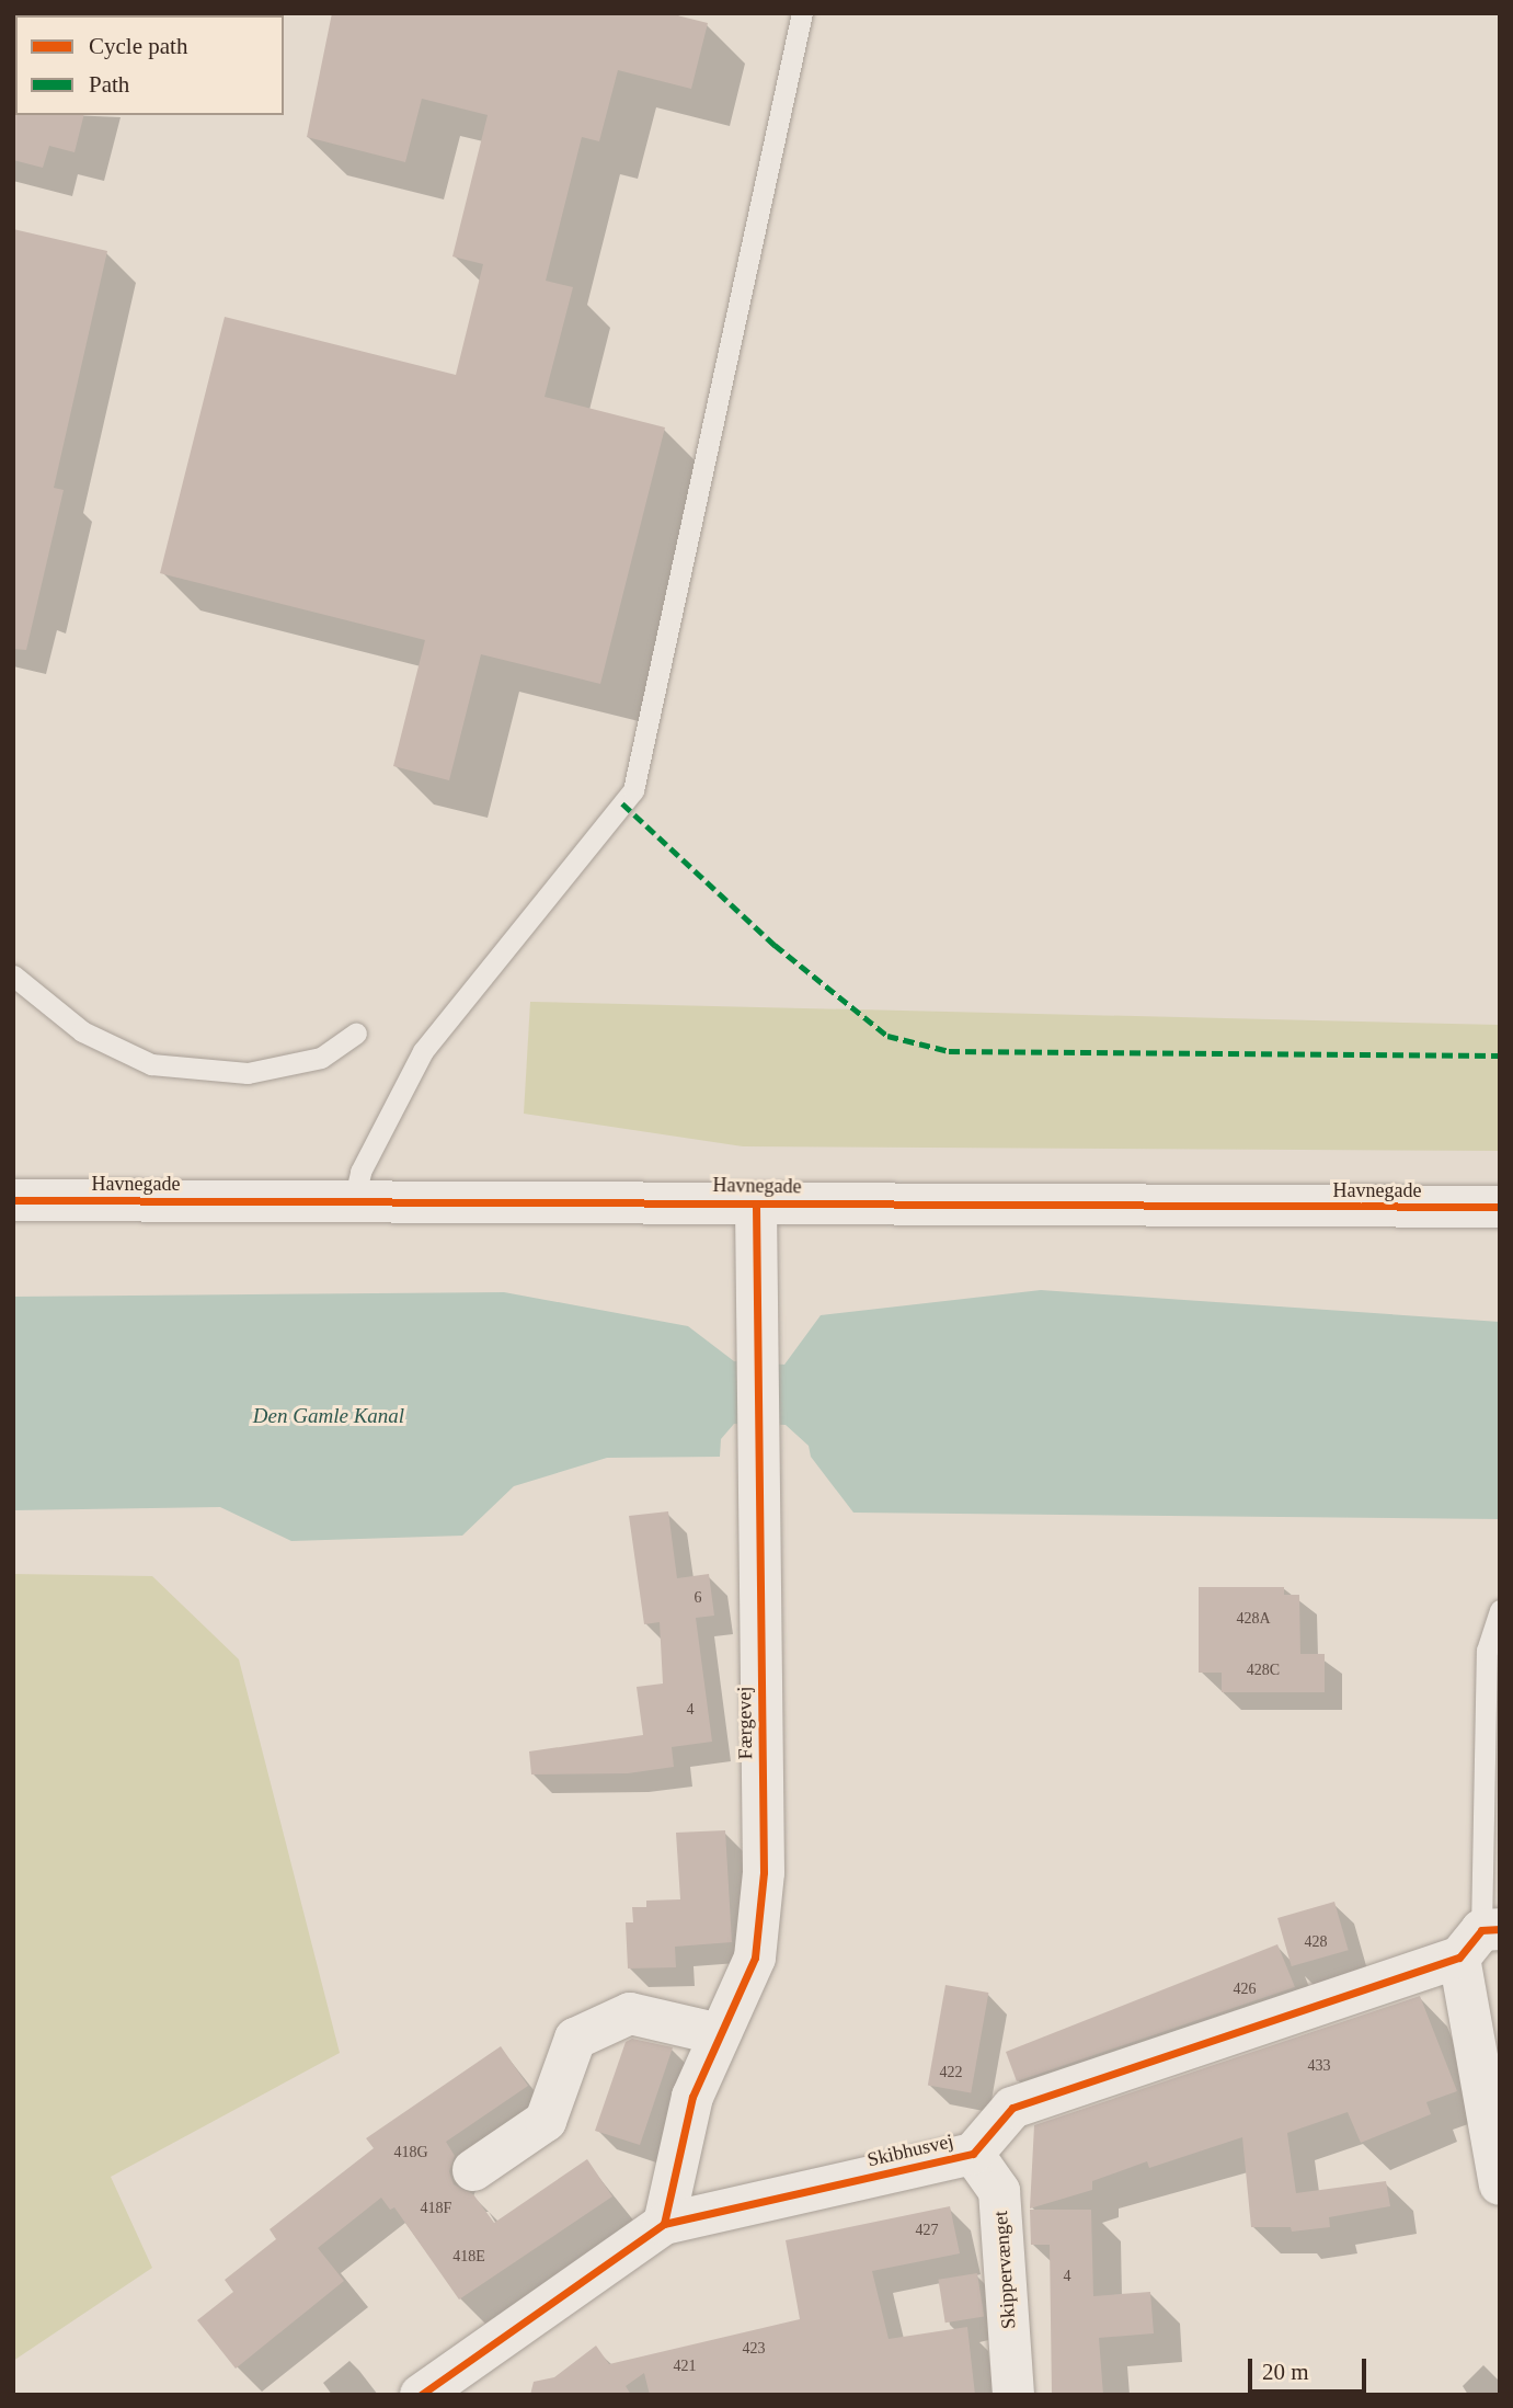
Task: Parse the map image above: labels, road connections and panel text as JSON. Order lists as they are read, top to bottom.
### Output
{
  "streets": {
    "street": [
      "Havnegade",
      "Færgevej",
      "Skibhusvej",
      "Skippervænget"
    ]
  },
  "crossings": [
    ["Havnegade", "Færgevej"],
    ["Færgevej", "Skibhusvej"],
    ["Skibhusvej", "Skippervænget"]
  ],
  "water": ["Den Gamle Kanal"],
  "house_numbers": [
    "6",
    "428A",
    "428C",
    "4",
    "428",
    "426",
    "433",
    "422",
    "418G",
    "418F",
    "427",
    "418E",
    "4",
    "423",
    "421"
  ],
  "legend": ["Cycle path", "Path"],
  "scale_bar": "20 m"
}
